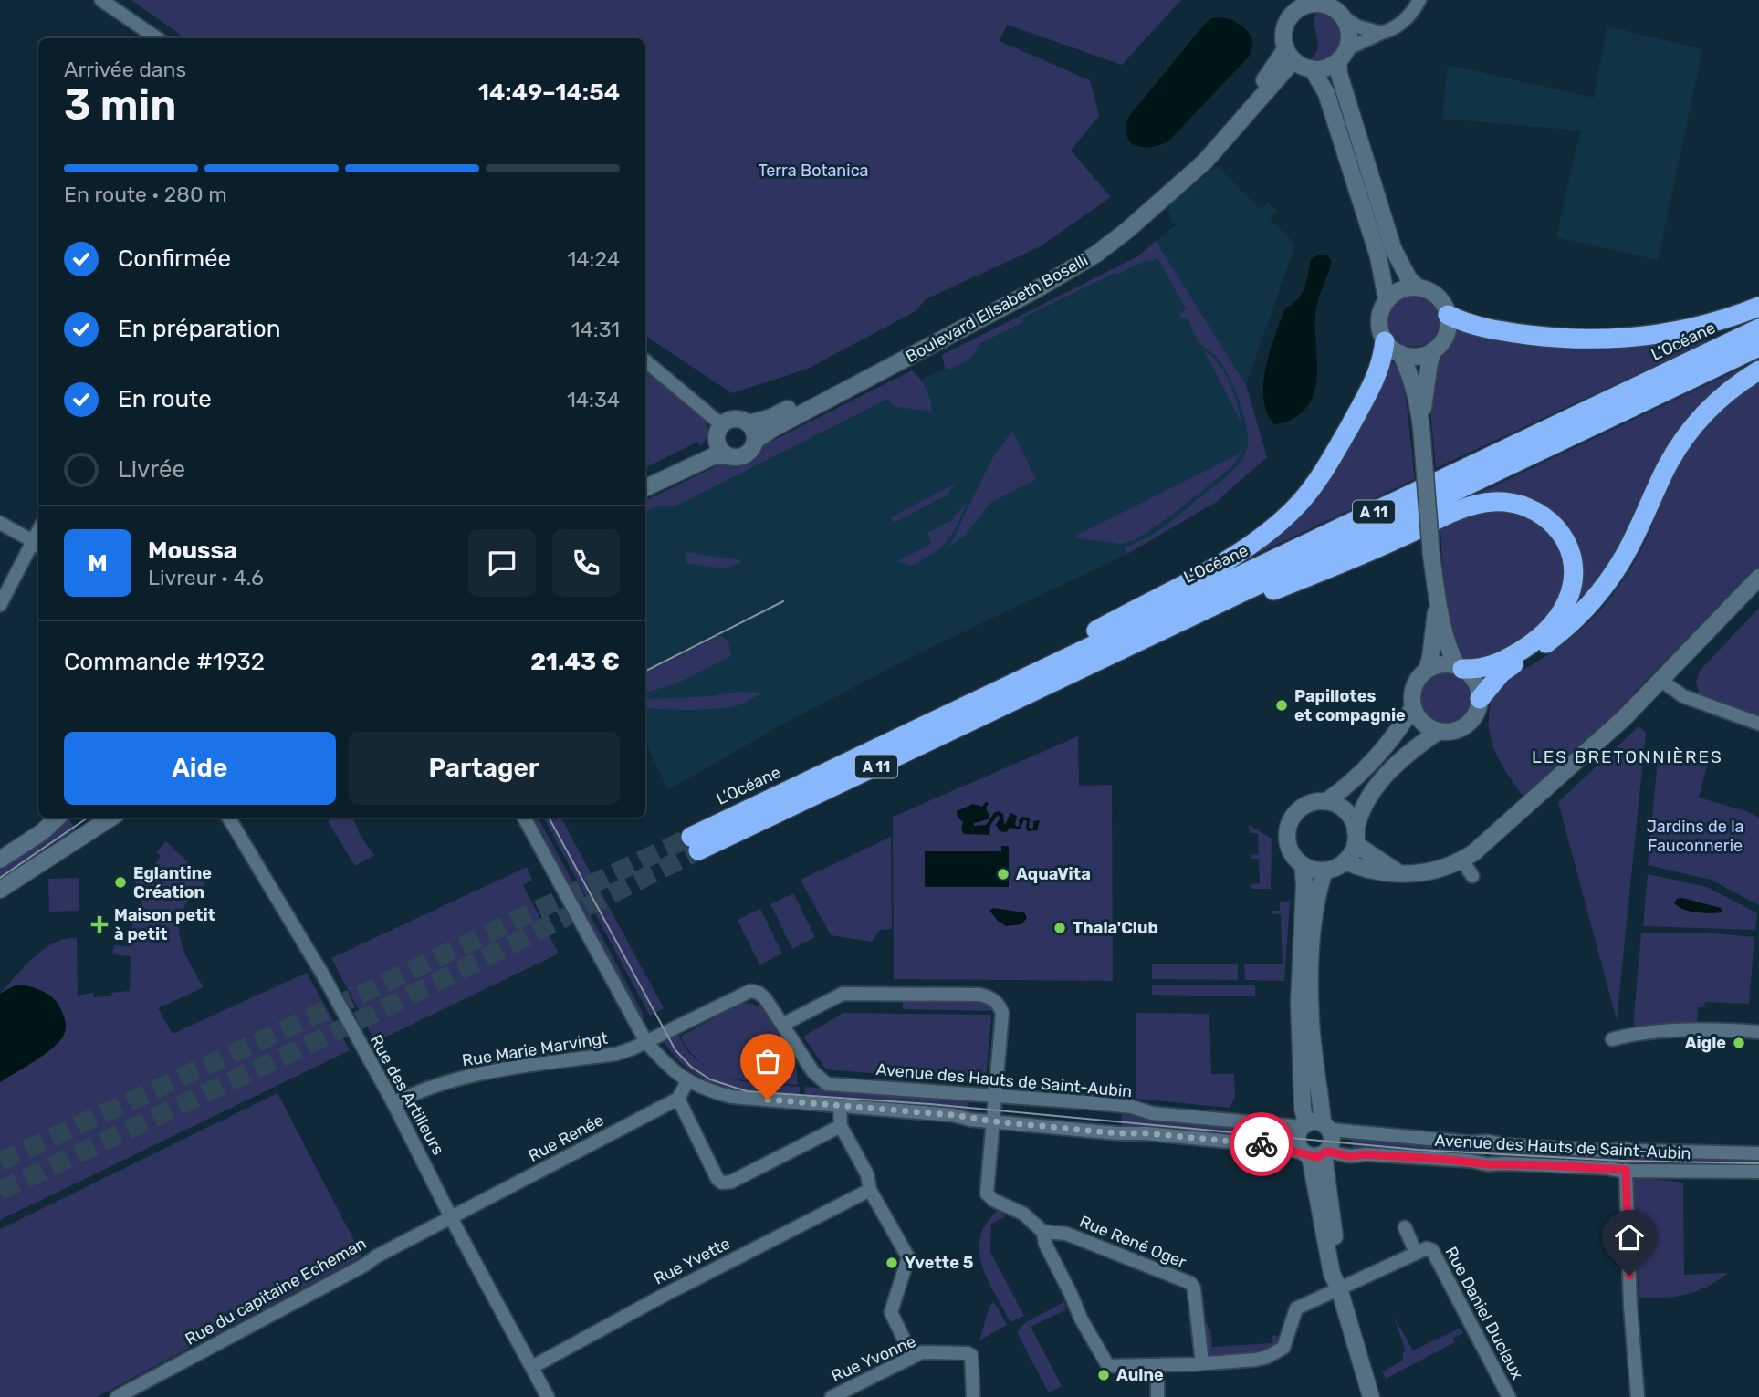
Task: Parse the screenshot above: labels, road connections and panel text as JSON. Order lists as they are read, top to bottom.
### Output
{
  "streets": {
    "highway": ["L’Océane", "A 11"],
    "main road": ["Boulevard Elisabeth Boselli"],
    "street": [
      "Rue Marie Marvingt",
      "Avenue des Hauts de Saint-Aubin",
      "Rue des Artilleurs",
      "Rue Renée",
      "Rue René Oger",
      "Rue Yvette",
      "Rue du capitaine Echeman",
      "Rue Daniel Duclaux",
      "Rue Yvonne"
    ]
  },
  "crossings": [
    ["Rue Marie Marvingt", "Avenue des Hauts de Saint-Aubin"],
    ["Rue Marie Marvingt", "Rue des Artilleurs"],
    ["Rue des Artilleurs", "Rue Renée"],
    ["Rue des Artilleurs", "Rue Yvette"],
    ["Rue des Artilleurs", "Rue du capitaine Echeman"],
    ["Rue Renée", "Rue du capitaine Echeman"]
  ],
  "districts": ["LES BRETONNIÈRES"],
  "parks": ["Terra Botanica", "Jardins de la Fauconnerie"],
  "places": {
    "other": [
      "Papillotes et compagnie",
      "AquaVita",
      "Eglantine Création",
      "Thala'Club",
      "Aigle",
      "Yvette 5",
      "Aulne"
    ],
    "health": ["Maison petit à petit"]
  },
  "page": {
    "heading": ["3 min", "Arrivée dans", "14:49–14:54"],
    "panel": [
      "Moussa",
      "Livreur · 4.6",
      "Commande #1932",
      "21.43 €"
    ],
    "bar": "En route · 280 m",
    "list": [
      ["Confirmée", "14:24"],
      ["En préparation", "14:31"],
      ["En route", "14:34"],
      "Livrée"
    ],
    "round": "M",
    "buttons": ["Aide", "Partager"]
  }
}
